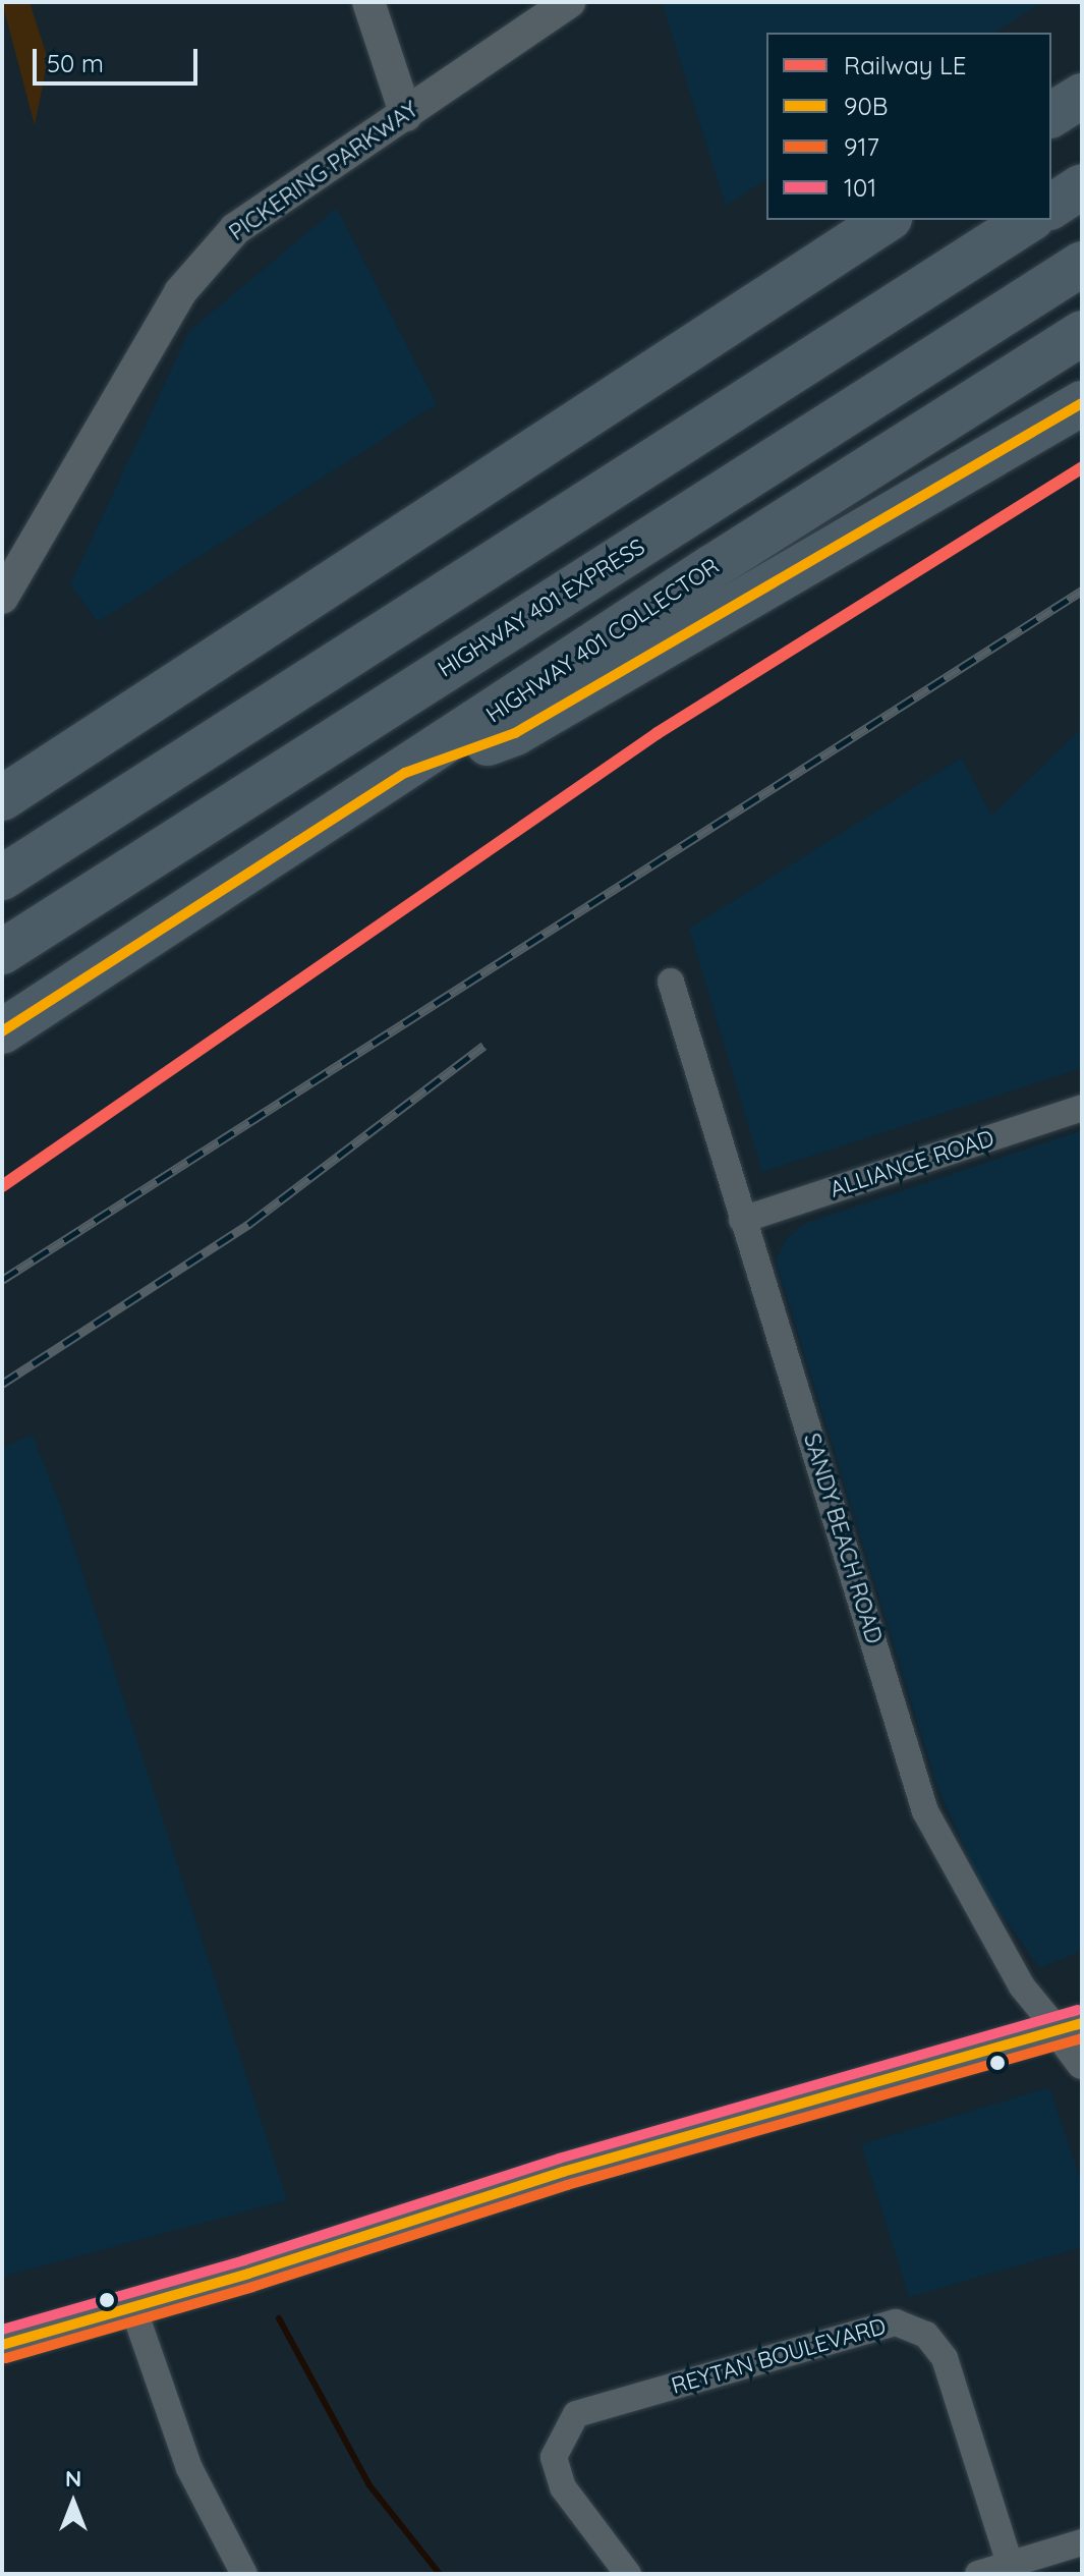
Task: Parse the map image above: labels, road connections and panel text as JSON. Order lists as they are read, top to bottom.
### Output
{
  "streets": {
    "highway": ["HIGHWAY 401 EXPRESS", "HIGHWAY 401 COLLECTOR"],
    "street": [
      "PICKERING PARKWAY",
      "ALLIANCE ROAD",
      "SANDY BEACH ROAD",
      "REYTAN BOULEVARD"
    ]
  },
  "crossings": [
    ["ALLIANCE ROAD", "SANDY BEACH ROAD"]
  ],
  "lines": [
    "transit line 90B",
    "rail line LE",
    "transit line 101",
    "transit line 917"
  ],
  "legend": [
    "Railway LE",
    "90B",
    "917",
    "101"
  ],
  "scale_bar": "50 m",
  "north": "top"
}
